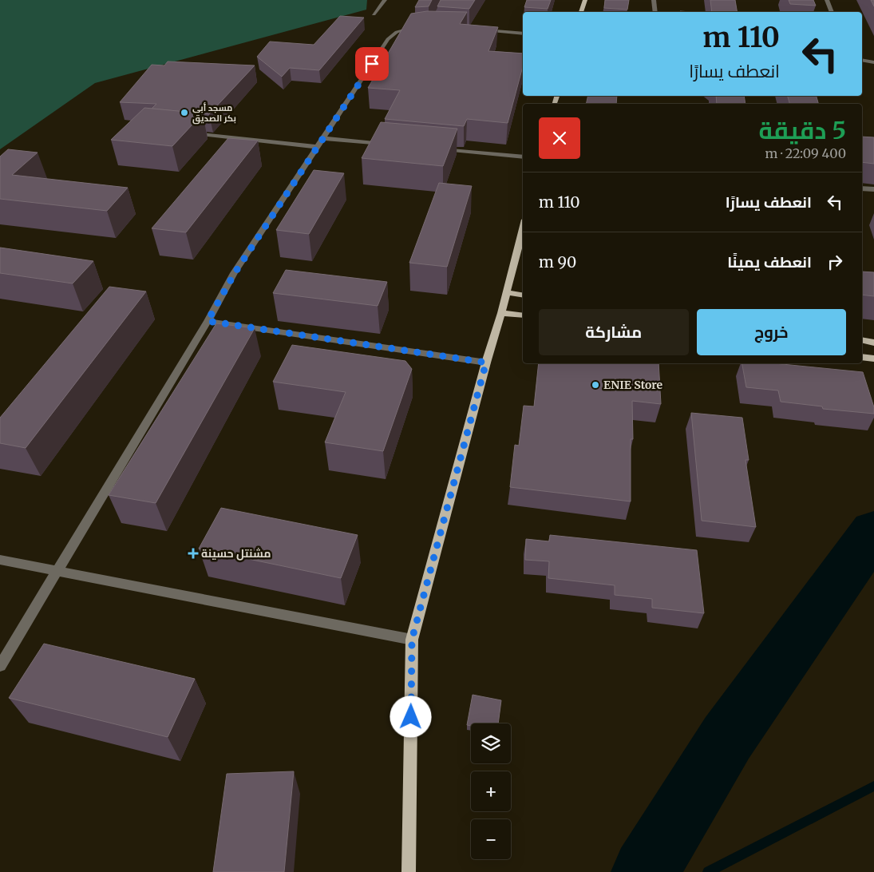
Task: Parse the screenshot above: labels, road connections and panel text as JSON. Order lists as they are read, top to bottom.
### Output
{
  "places": {
    "other": ["مسجد أبي بكر الصديق", "ENIE Store"],
    "health": ["مشنتل حسينة"]
  },
  "page": {
    "turn": ["110 m", "انعطف يسارًا"],
    "heading": ["5 دقيقة", "400 m · 22:09"],
    "list": [
      {
        "name": "انعطف يسارًا",
        "value": "110 m"
      },
      {
        "name": "انعطف يمينًا",
        "value": "90 m"
      }
    ],
    "buttons": ["خروج", "مشاركة"],
    "map_buttons": ["+", "−"]
  }
}
